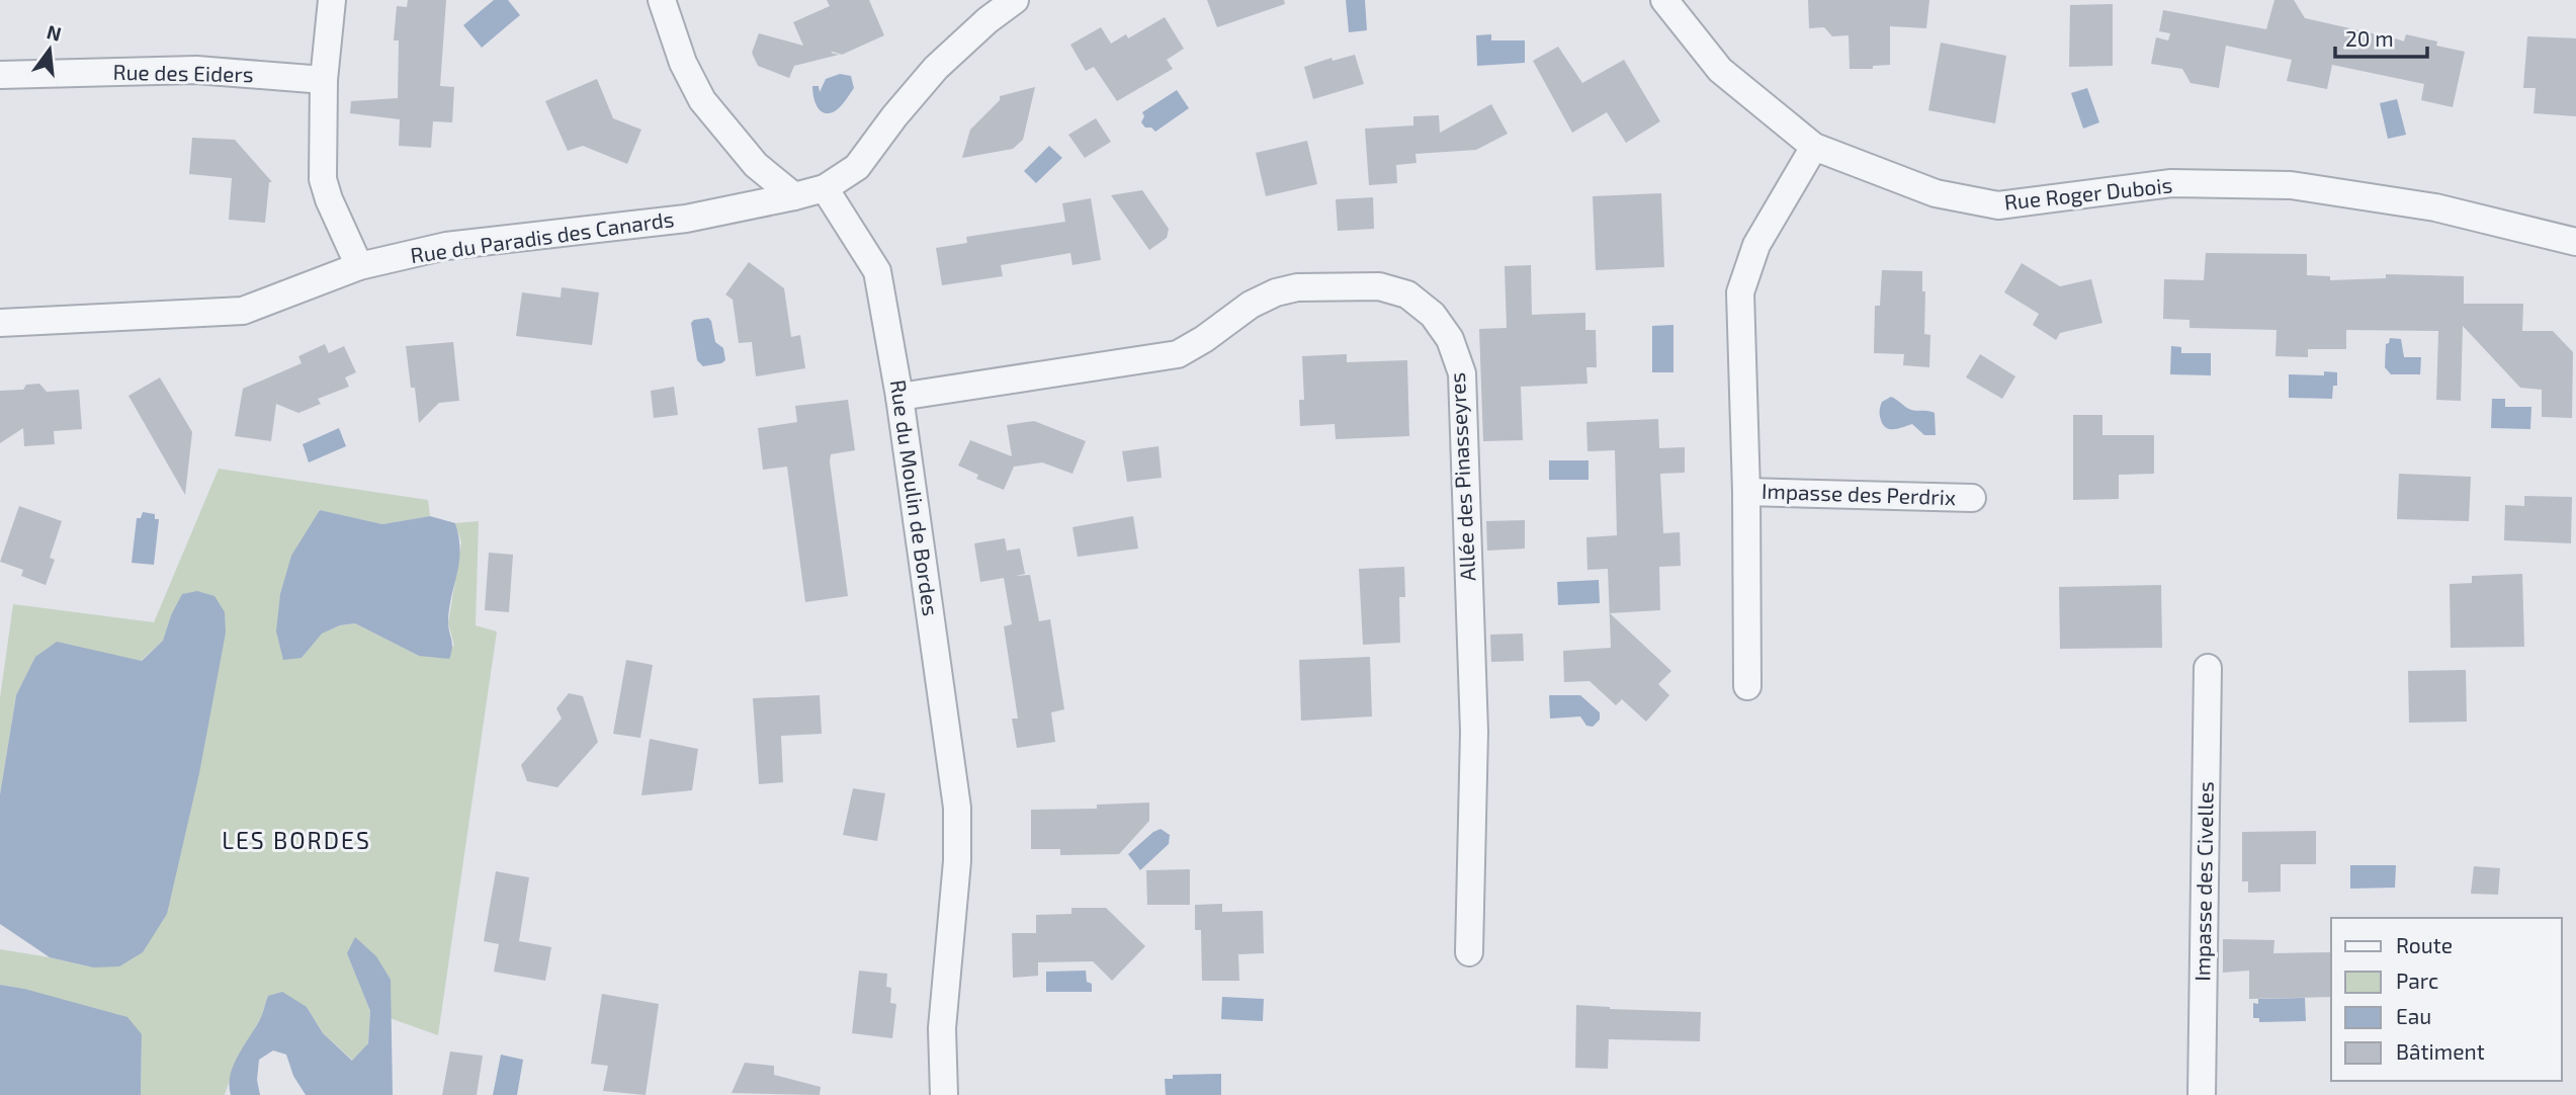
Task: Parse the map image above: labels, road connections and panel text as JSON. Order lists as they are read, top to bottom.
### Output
{
  "streets": {
    "street": [
      "Rue des Eiders",
      "Rue Roger Dubois",
      "Rue du Paradis des Canards",
      "Allée des Pinasseyres",
      "Impasse des Perdrix",
      "Rue du Moulin de Bordes",
      "Impasse des Civelles"
    ]
  },
  "crossings": [
    ["Rue Roger Dubois", "Impasse des Perdrix"],
    ["Allée des Pinasseyres", "Rue du Moulin de Bordes"]
  ],
  "districts": ["LES BORDES"],
  "legend": [
    "Route",
    "Parc",
    "Eau",
    "Bâtiment"
  ],
  "scale_bar": "20 m",
  "north": "top"
}
